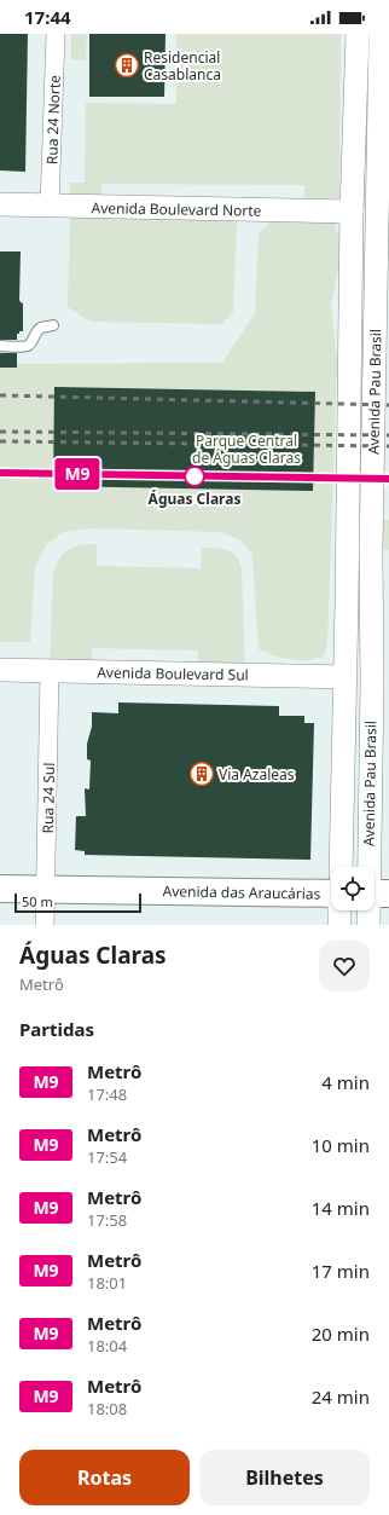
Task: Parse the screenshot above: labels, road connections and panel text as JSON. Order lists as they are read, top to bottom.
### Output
{
  "streets": {
    "main road": ["Avenida das Araucárias"],
    "street": [
      "Rua 24 Norte",
      "Avenida Boulevard Norte",
      "Avenida Pau Brasil",
      "Avenida Boulevard Sul",
      "Rua 24 Sul"
    ]
  },
  "crossings": [
    ["Rua 24 Norte", "Avenida Boulevard Norte"],
    ["Avenida Boulevard Norte", "Avenida Pau Brasil"],
    ["Avenida Pau Brasil", "Avenida Boulevard Sul"],
    ["Avenida Boulevard Sul", "Rua 24 Sul"],
    ["Rua 24 Sul", "Avenida das Araucárias"]
  ],
  "parks": ["Parque Central de Águas Claras"],
  "places": {
    "building": ["Residencial Casablanca", "Via Azaleas"],
    "other": ["Águas Claras"]
  },
  "lines": ["metro line M9"],
  "scale_bar": "50 m",
  "page": {
    "status": "17:44",
    "on_map": "M9",
    "scale": "50 m",
    "heading": [
      ["Águas Claras", "Metrô"],
      "Partidas"
    ],
    "list": [
      {
        "mark": "M9",
        "name": "Metrô",
        "note": "17:48",
        "value": "4 min"
      },
      {
        "mark": "M9",
        "name": "Metrô",
        "note": "17:54",
        "value": "10 min"
      },
      {
        "mark": "M9",
        "name": "Metrô",
        "note": "17:58",
        "value": "14 min"
      },
      {
        "mark": "M9",
        "name": "Metrô",
        "note": "18:01",
        "value": "17 min"
      },
      {
        "mark": "M9",
        "name": "Metrô",
        "note": "18:04",
        "value": "20 min"
      },
      {
        "mark": "M9",
        "name": "Metrô",
        "note": "18:08",
        "value": "24 min"
      }
    ],
    "buttons": ["Rotas", "Bilhetes"]
  }
}
